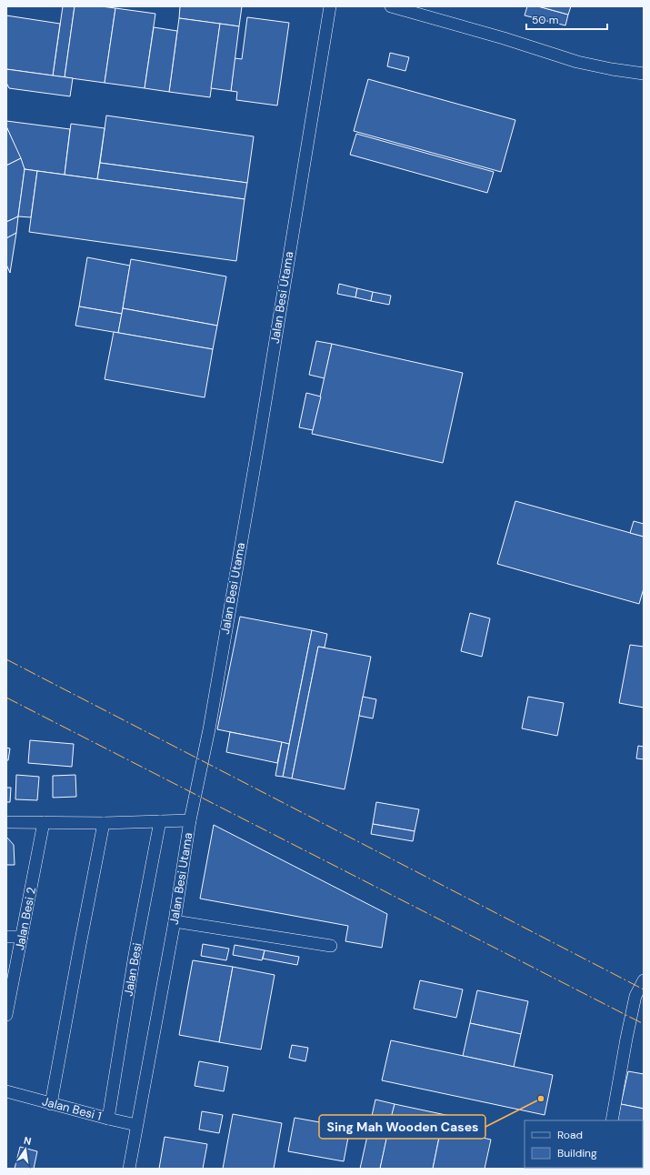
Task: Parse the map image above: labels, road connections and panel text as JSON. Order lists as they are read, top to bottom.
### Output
{
  "streets": {
    "street": [
      "Jalan Besi Utama",
      "Jalan Besi 2",
      "Jalan Besi",
      "Jalan Besi 1"
    ]
  },
  "crossings": [
    ["Jalan Besi Utama", "Jalan Besi 1"],
    ["Jalan Besi", "Jalan Besi 1"]
  ],
  "places": ["Sing Mah Wooden Cases"],
  "legend": ["Road", "Building"],
  "scale_bar": "50 m",
  "north": "top"
}
